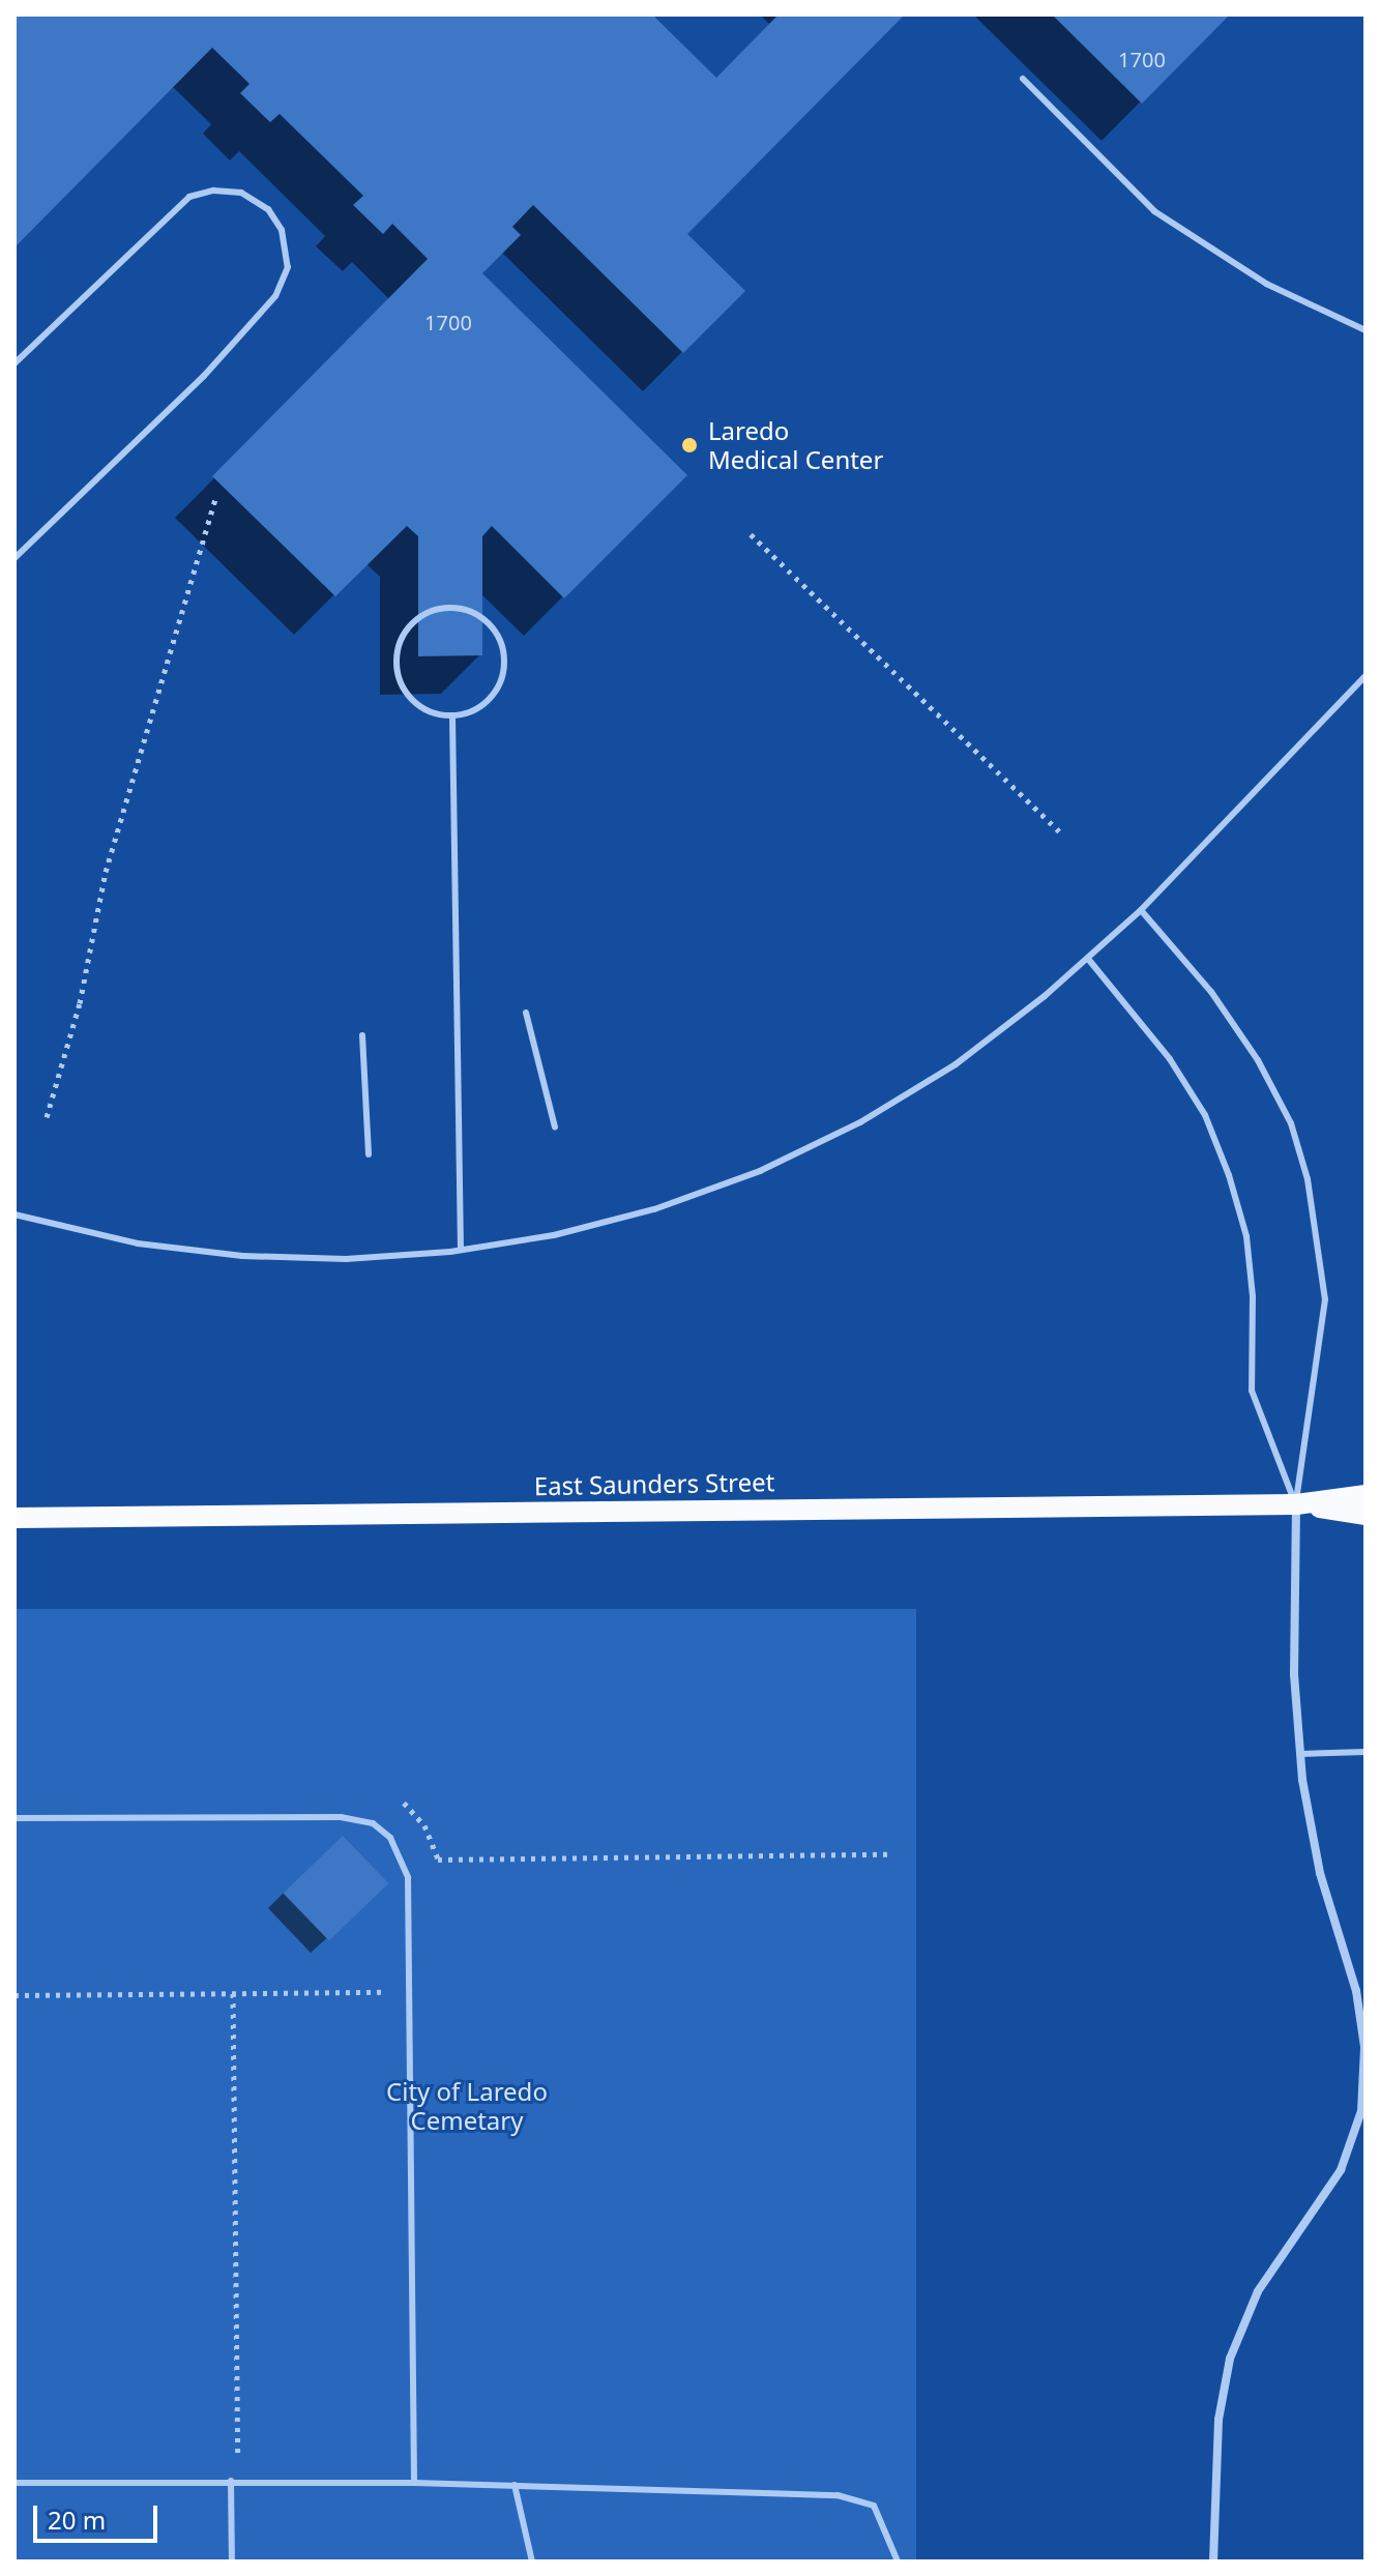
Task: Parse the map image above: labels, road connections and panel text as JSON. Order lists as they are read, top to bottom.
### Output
{
  "streets": {
    "main road": ["East Saunders Street"]
  },
  "parks": ["City of Laredo Cemetary"],
  "places": ["Laredo Medical Center"],
  "house_numbers": ["1700", "1700"],
  "scale_bar": "20 m"
}
